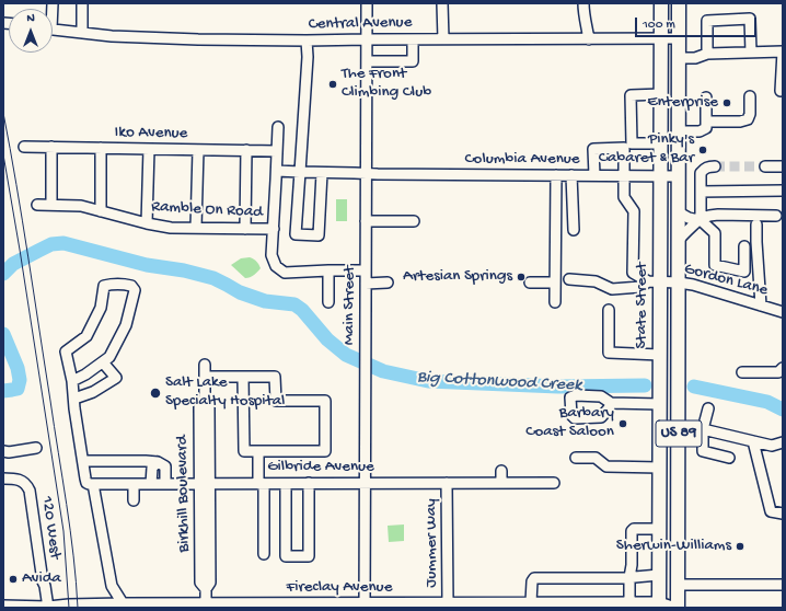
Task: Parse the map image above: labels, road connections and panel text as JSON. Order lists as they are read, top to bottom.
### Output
{
  "streets": {
    "main road": ["State Street", "US 89"],
    "street": [
      "Central Avenue",
      "Iko Avenue",
      "Columbia Avenue",
      "Ramble On Road",
      "Gordon Lane",
      "Main Street",
      "Gilbride Avenue",
      "Birkhill Boulevard",
      "120 West",
      "Jummer Way",
      "Fireclay Avenue"
    ]
  },
  "crossings": [
    ["Central Avenue", "Main Street"],
    ["Central Avenue", "State Street"],
    ["Central Avenue", "US 89"],
    ["Columbia Avenue", "Main Street"],
    ["Columbia Avenue", "State Street"],
    ["Columbia Avenue", "US 89"],
    ["Gordon Lane", "State Street"],
    ["Gordon Lane", "US 89"],
    ["Main Street", "Gilbride Avenue"],
    ["Main Street", "Fireclay Avenue"],
    ["State Street", "Fireclay Avenue"],
    ["US 89", "Fireclay Avenue"],
    ["Gilbride Avenue", "Birkhill Boulevard"],
    ["Gilbride Avenue", "Jummer Way"],
    ["Birkhill Boulevard", "Fireclay Avenue"],
    ["120 West", "Fireclay Avenue"],
    ["Jummer Way", "Fireclay Avenue"]
  ],
  "water": ["Big Cottonwood Creek"],
  "places": [
    "The Front Climbing Club",
    "Enterprise",
    "Pinky's Cabaret & Bar",
    "Artesian Springs",
    "Salt Lake Specialty Hospital",
    "Barbary Coast Saloon",
    "Sherwin-Williams",
    "Avida"
  ],
  "scale_bar": "100 m",
  "north": "top"
}
